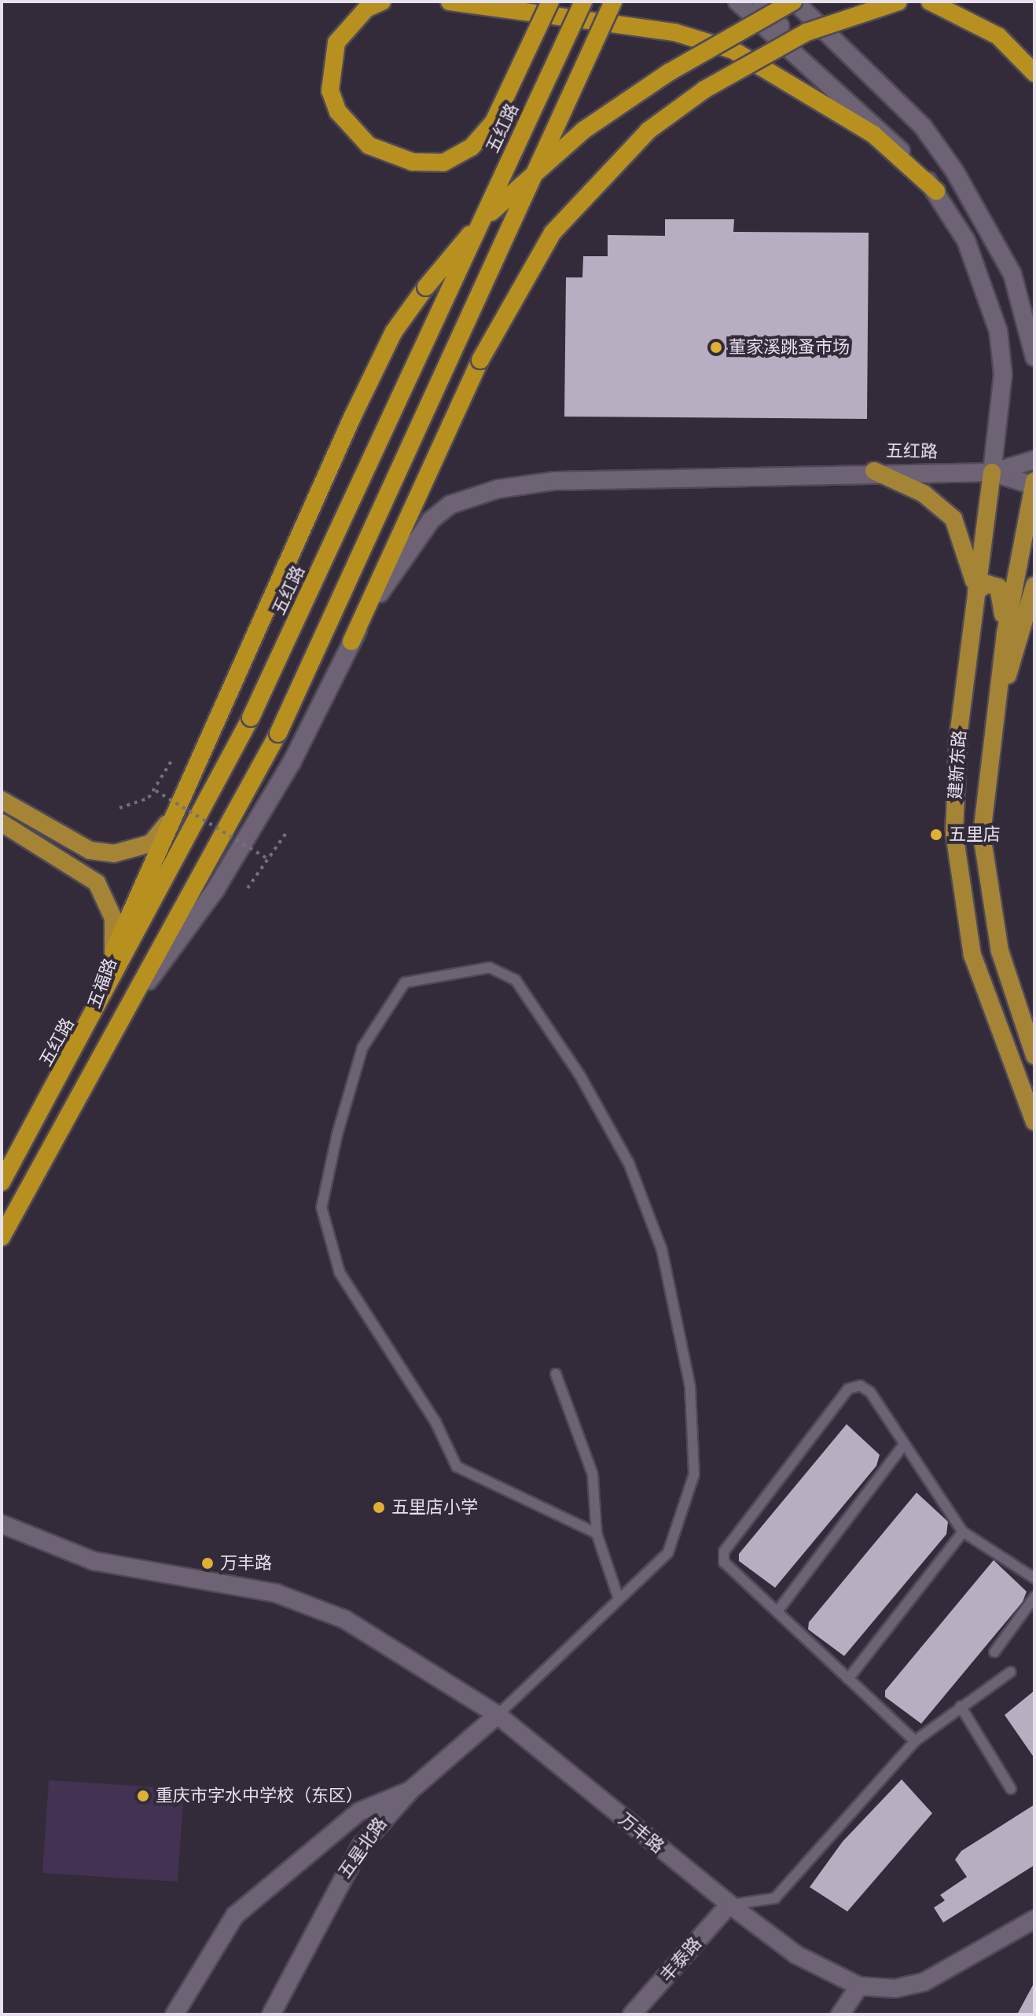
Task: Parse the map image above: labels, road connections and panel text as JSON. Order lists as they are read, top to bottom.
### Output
{
  "streets": {
    "highway": ["五红路"],
    "main road": [
      "建新东路",
      "五福路",
      "万丰路",
      "五星北路",
      "丰泰路"
    ]
  },
  "crossings": [
    ["五红路", "建新东路"],
    ["五红路", "五福路"],
    ["万丰路", "五星北路"],
    ["万丰路", "丰泰路"]
  ],
  "places": [
    "董家溪跳蚤市场",
    "五里店",
    "五里店小学",
    "万丰路",
    "重庆市字水中学校（东区）"
  ]
}
